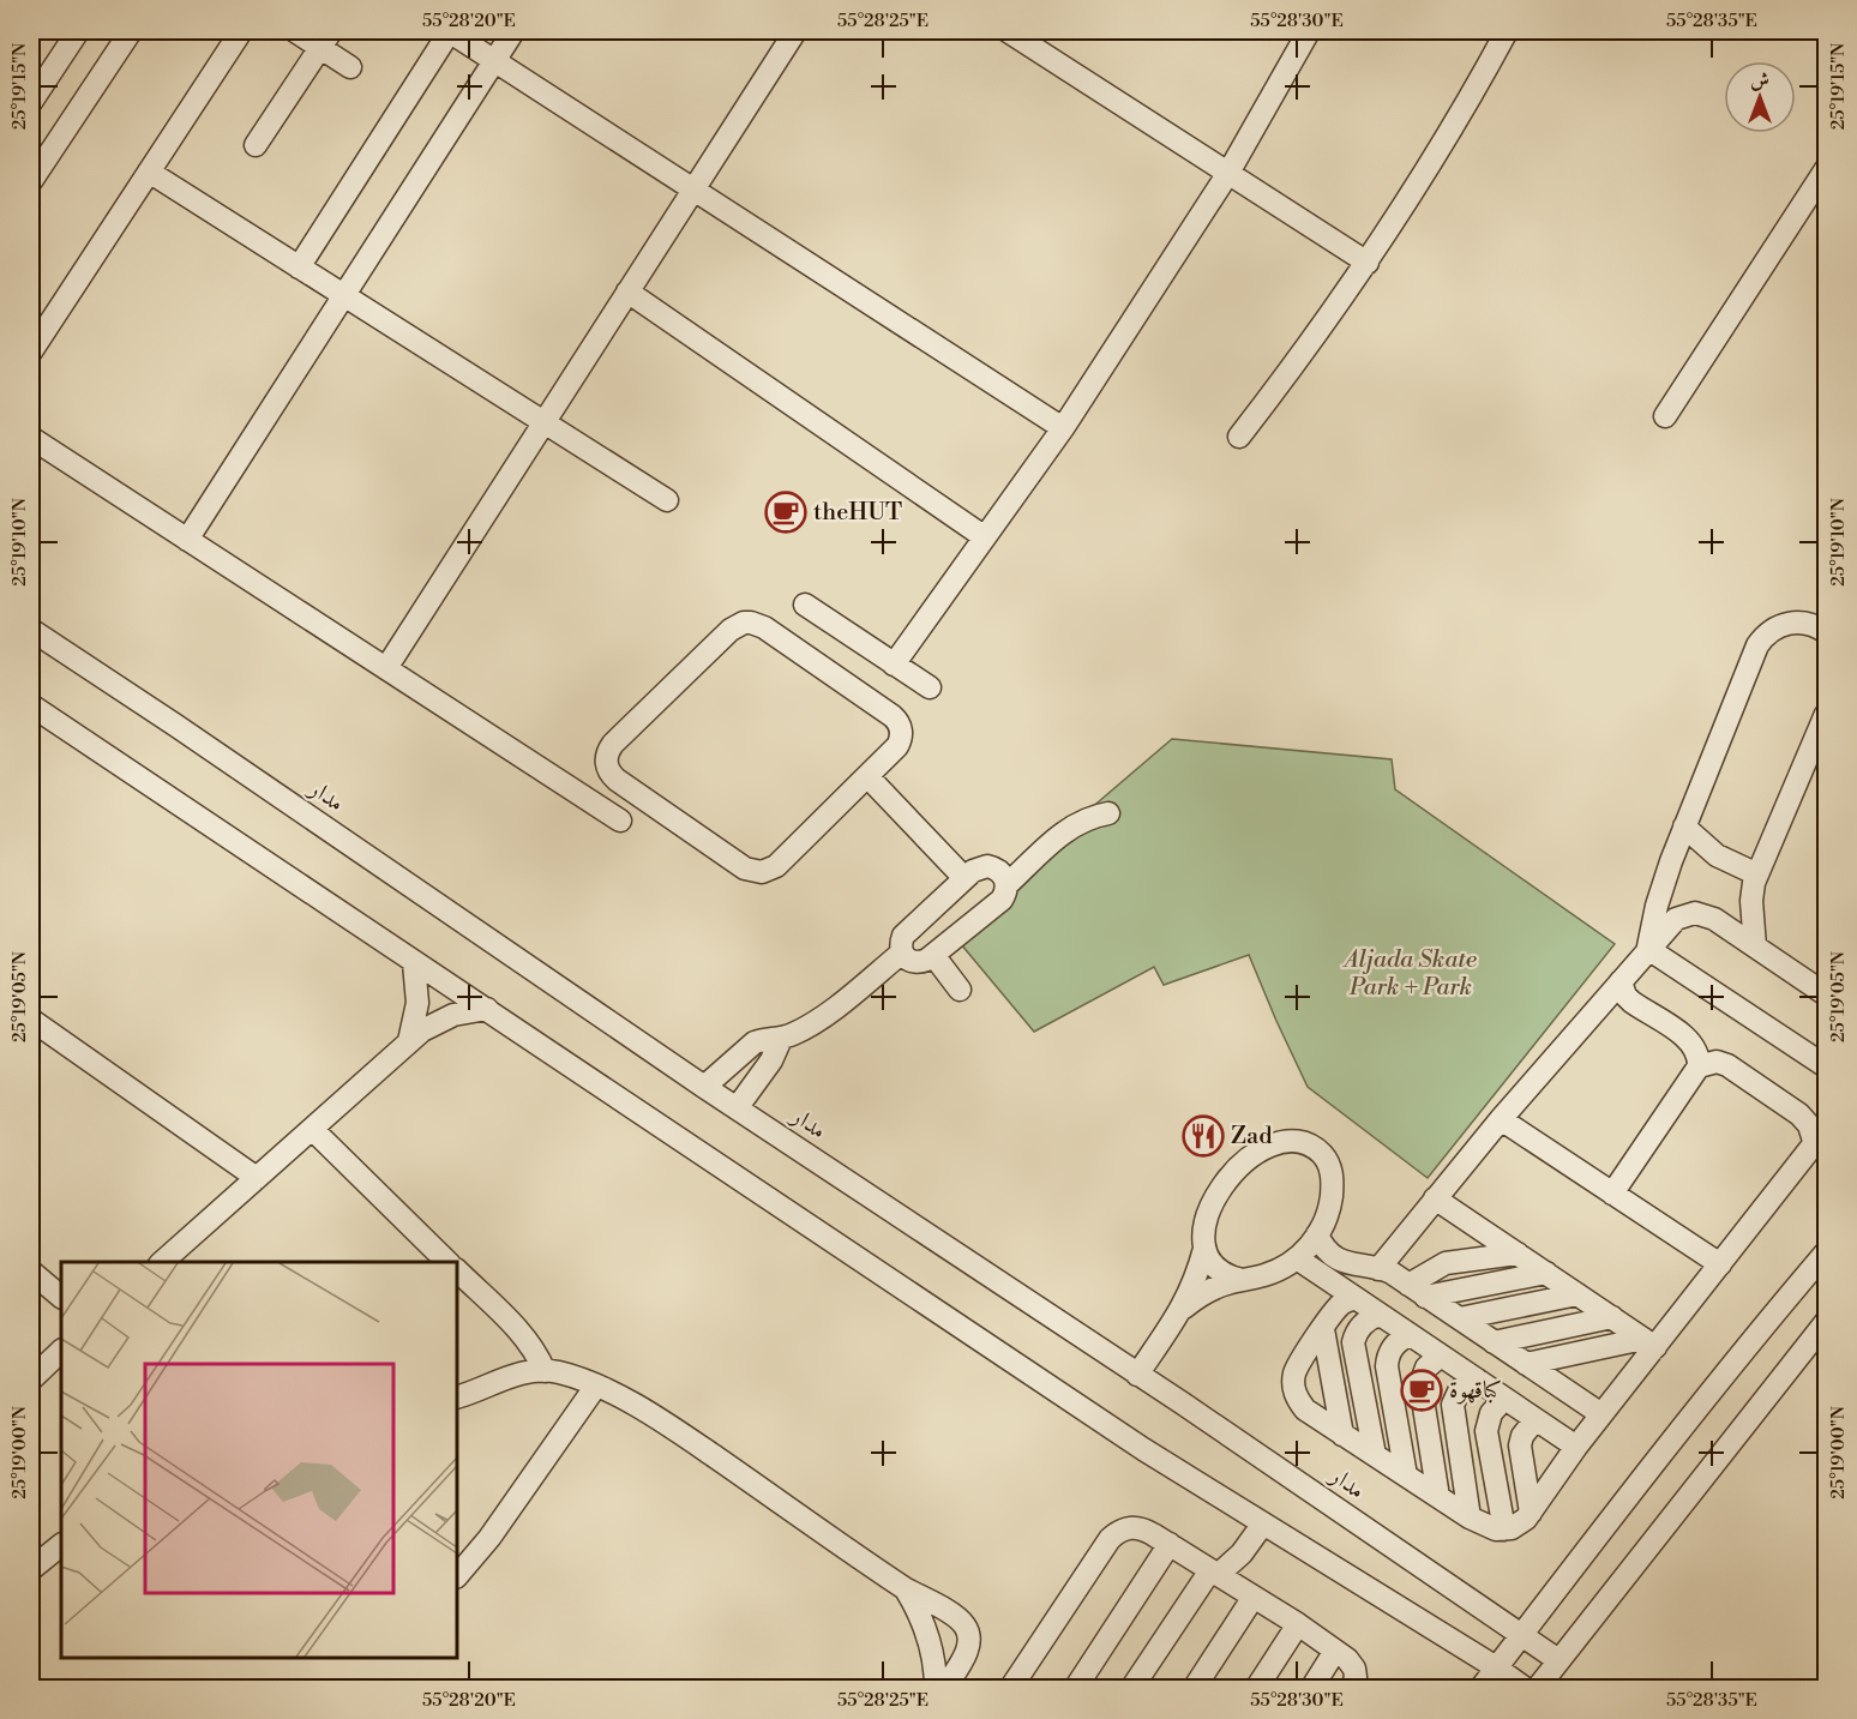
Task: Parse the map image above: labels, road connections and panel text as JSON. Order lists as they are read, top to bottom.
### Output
{
  "streets": {
    "street": ["مدار"]
  },
  "parks": ["Aljada Skate Park + Park"],
  "places": {
    "cafe": ["theHUT", "كباقهوة"],
    "restaurant": ["Zad"]
  },
  "north": "top",
  "coordinates": [
    "55°28'20\"E",
    "55°28'25\"E",
    "55°28'30\"E",
    "55°28'35\"E",
    "25°19'15\"N",
    "25°19'10\"N",
    "25°19'05\"N",
    "25°19'00\"N"
  ]
}
